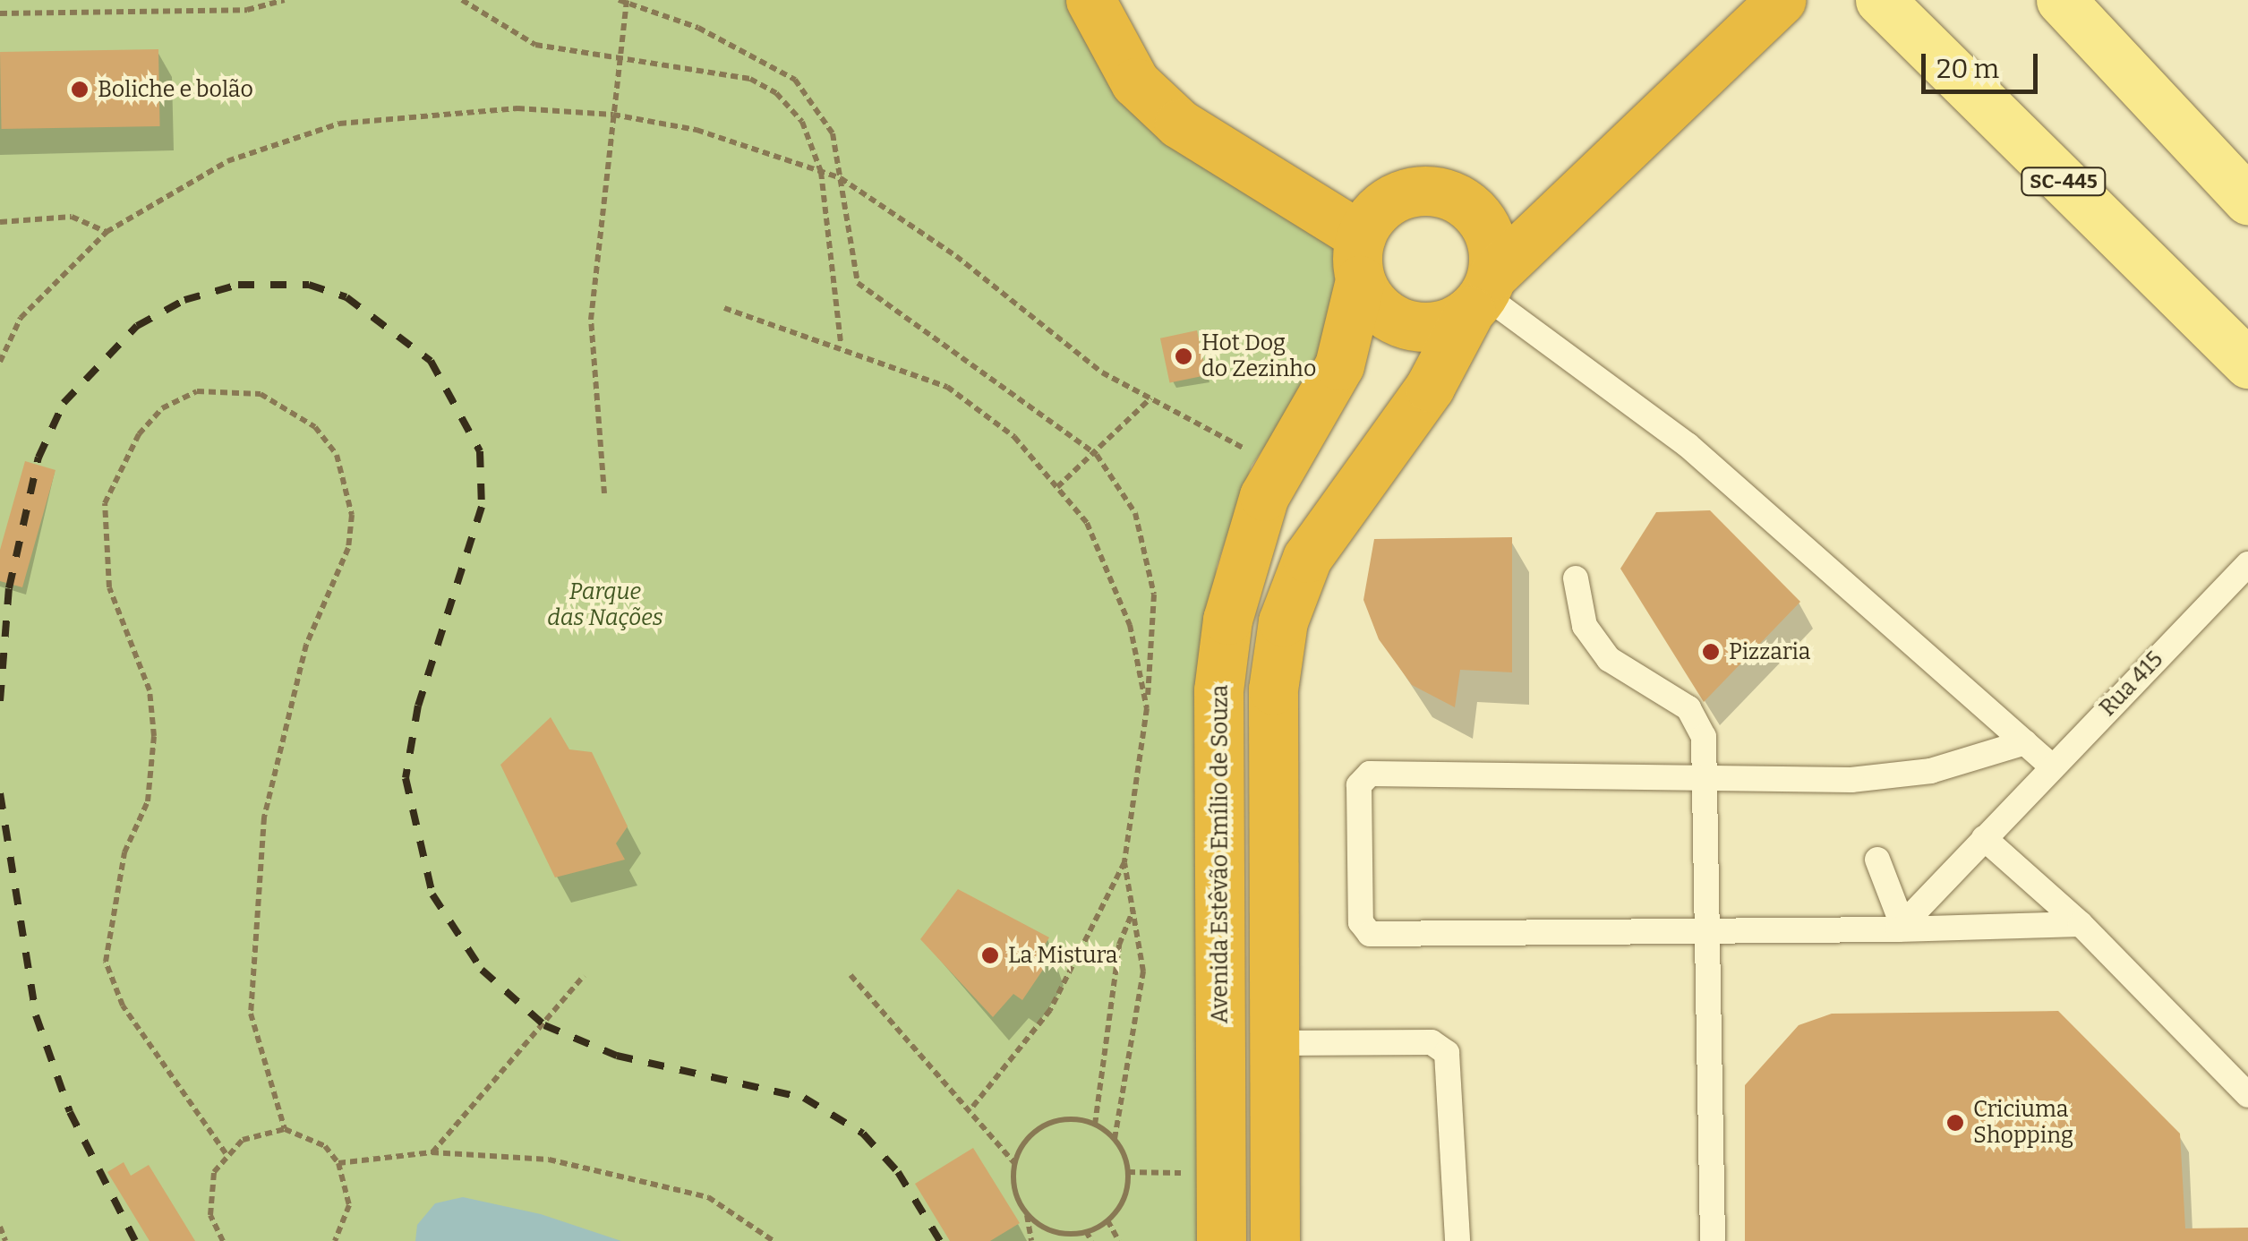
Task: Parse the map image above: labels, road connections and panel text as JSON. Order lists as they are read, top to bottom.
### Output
{
  "streets": {
    "highway": ["Avenida Estêvão Emílio de Souza"],
    "main road": ["SC-445"],
    "lane": ["Rua 415"]
  },
  "parks": ["Parque das Nações"],
  "places": [
    "Boliche e bolão",
    "Hot Dog do Zezinho",
    "Pizzaria",
    "La Mistura",
    "Criciuma Shopping"
  ],
  "scale_bar": "20 m"
}
